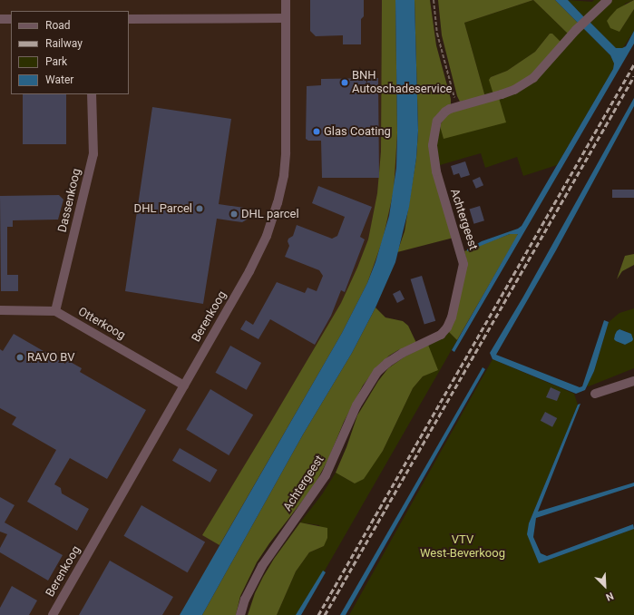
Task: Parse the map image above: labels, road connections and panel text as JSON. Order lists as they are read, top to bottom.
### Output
{
  "streets": {
    "street": [
      "Dassenkoog",
      "Achtergeest",
      "Berenkoog",
      "Otterkoog"
    ]
  },
  "crossings": [
    ["Dassenkoog", "Otterkoog"],
    ["Berenkoog", "Otterkoog"]
  ],
  "parks": ["VTV West-Beverkoog"],
  "places": [
    "BNH Autoschadeservice",
    "Glas Coating",
    "DHL Parcel",
    "DHL parcel",
    "RAVO BV"
  ],
  "legend": [
    "Road",
    "Railway",
    "Park",
    "Water"
  ],
  "north": "bottom right"
}
